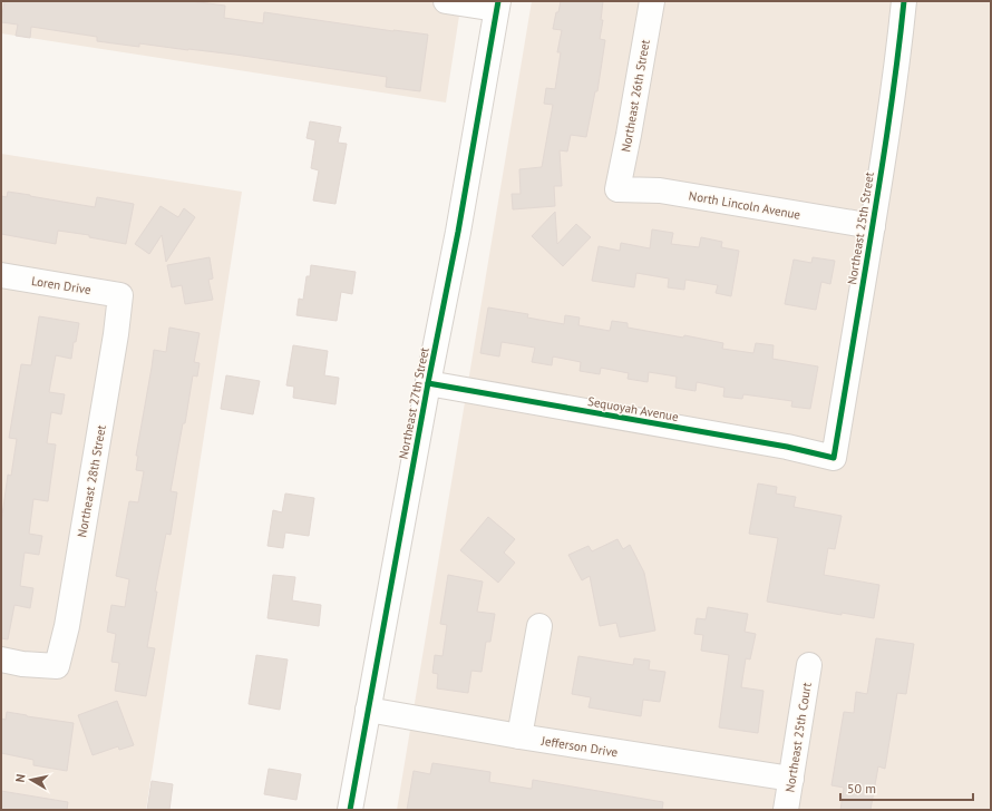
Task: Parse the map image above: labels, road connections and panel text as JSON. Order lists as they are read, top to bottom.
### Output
{
  "streets": {
    "street": [
      "Northeast 26th Street",
      "North Lincoln Avenue",
      "Northeast 25th Street",
      "Loren Drive",
      "Northeast 27th Street",
      "Sequoyah Avenue",
      "Northeast 28th Street",
      "Northeast 25th Court",
      "Jefferson Drive"
    ]
  },
  "crossings": [
    ["Northeast 26th Street", "North Lincoln Avenue"],
    ["North Lincoln Avenue", "Northeast 25th Street"],
    ["Northeast 25th Street", "Sequoyah Avenue"],
    ["Loren Drive", "Northeast 28th Street"],
    ["Northeast 27th Street", "Sequoyah Avenue"],
    ["Northeast 27th Street", "Jefferson Drive"],
    ["Northeast 25th Court", "Jefferson Drive"]
  ],
  "scale_bar": "50 m",
  "north": "left"
}
